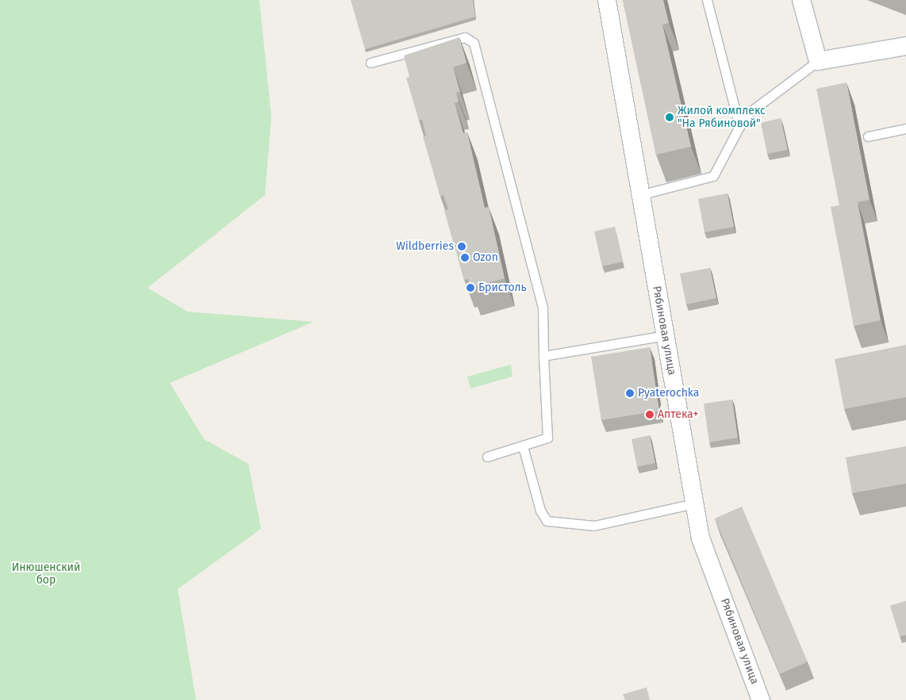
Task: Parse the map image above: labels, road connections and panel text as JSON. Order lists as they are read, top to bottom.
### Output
{
  "streets": {
    "street": ["Рябиновая улица"]
  },
  "parks": ["Инюшенский бор"],
  "places": [
    "Жилой комплекс \"На Рябиновой\"",
    "Wildberries",
    "Ozon",
    "Бристоль",
    "Pyaterochka",
    "Аптека+"
  ]
}
